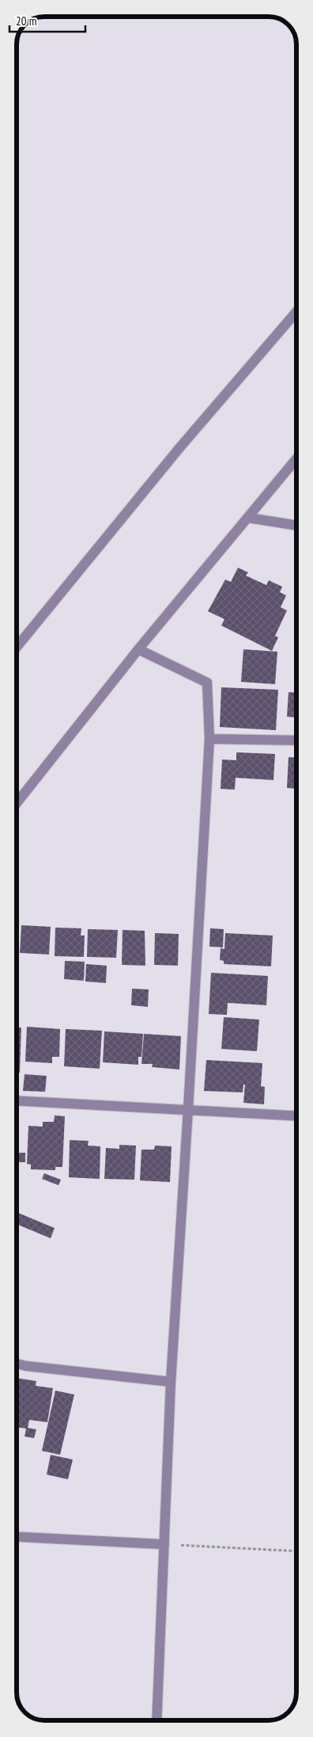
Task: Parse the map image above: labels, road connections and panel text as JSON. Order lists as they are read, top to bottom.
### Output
{
  "scale_bar": "20 m"
}
